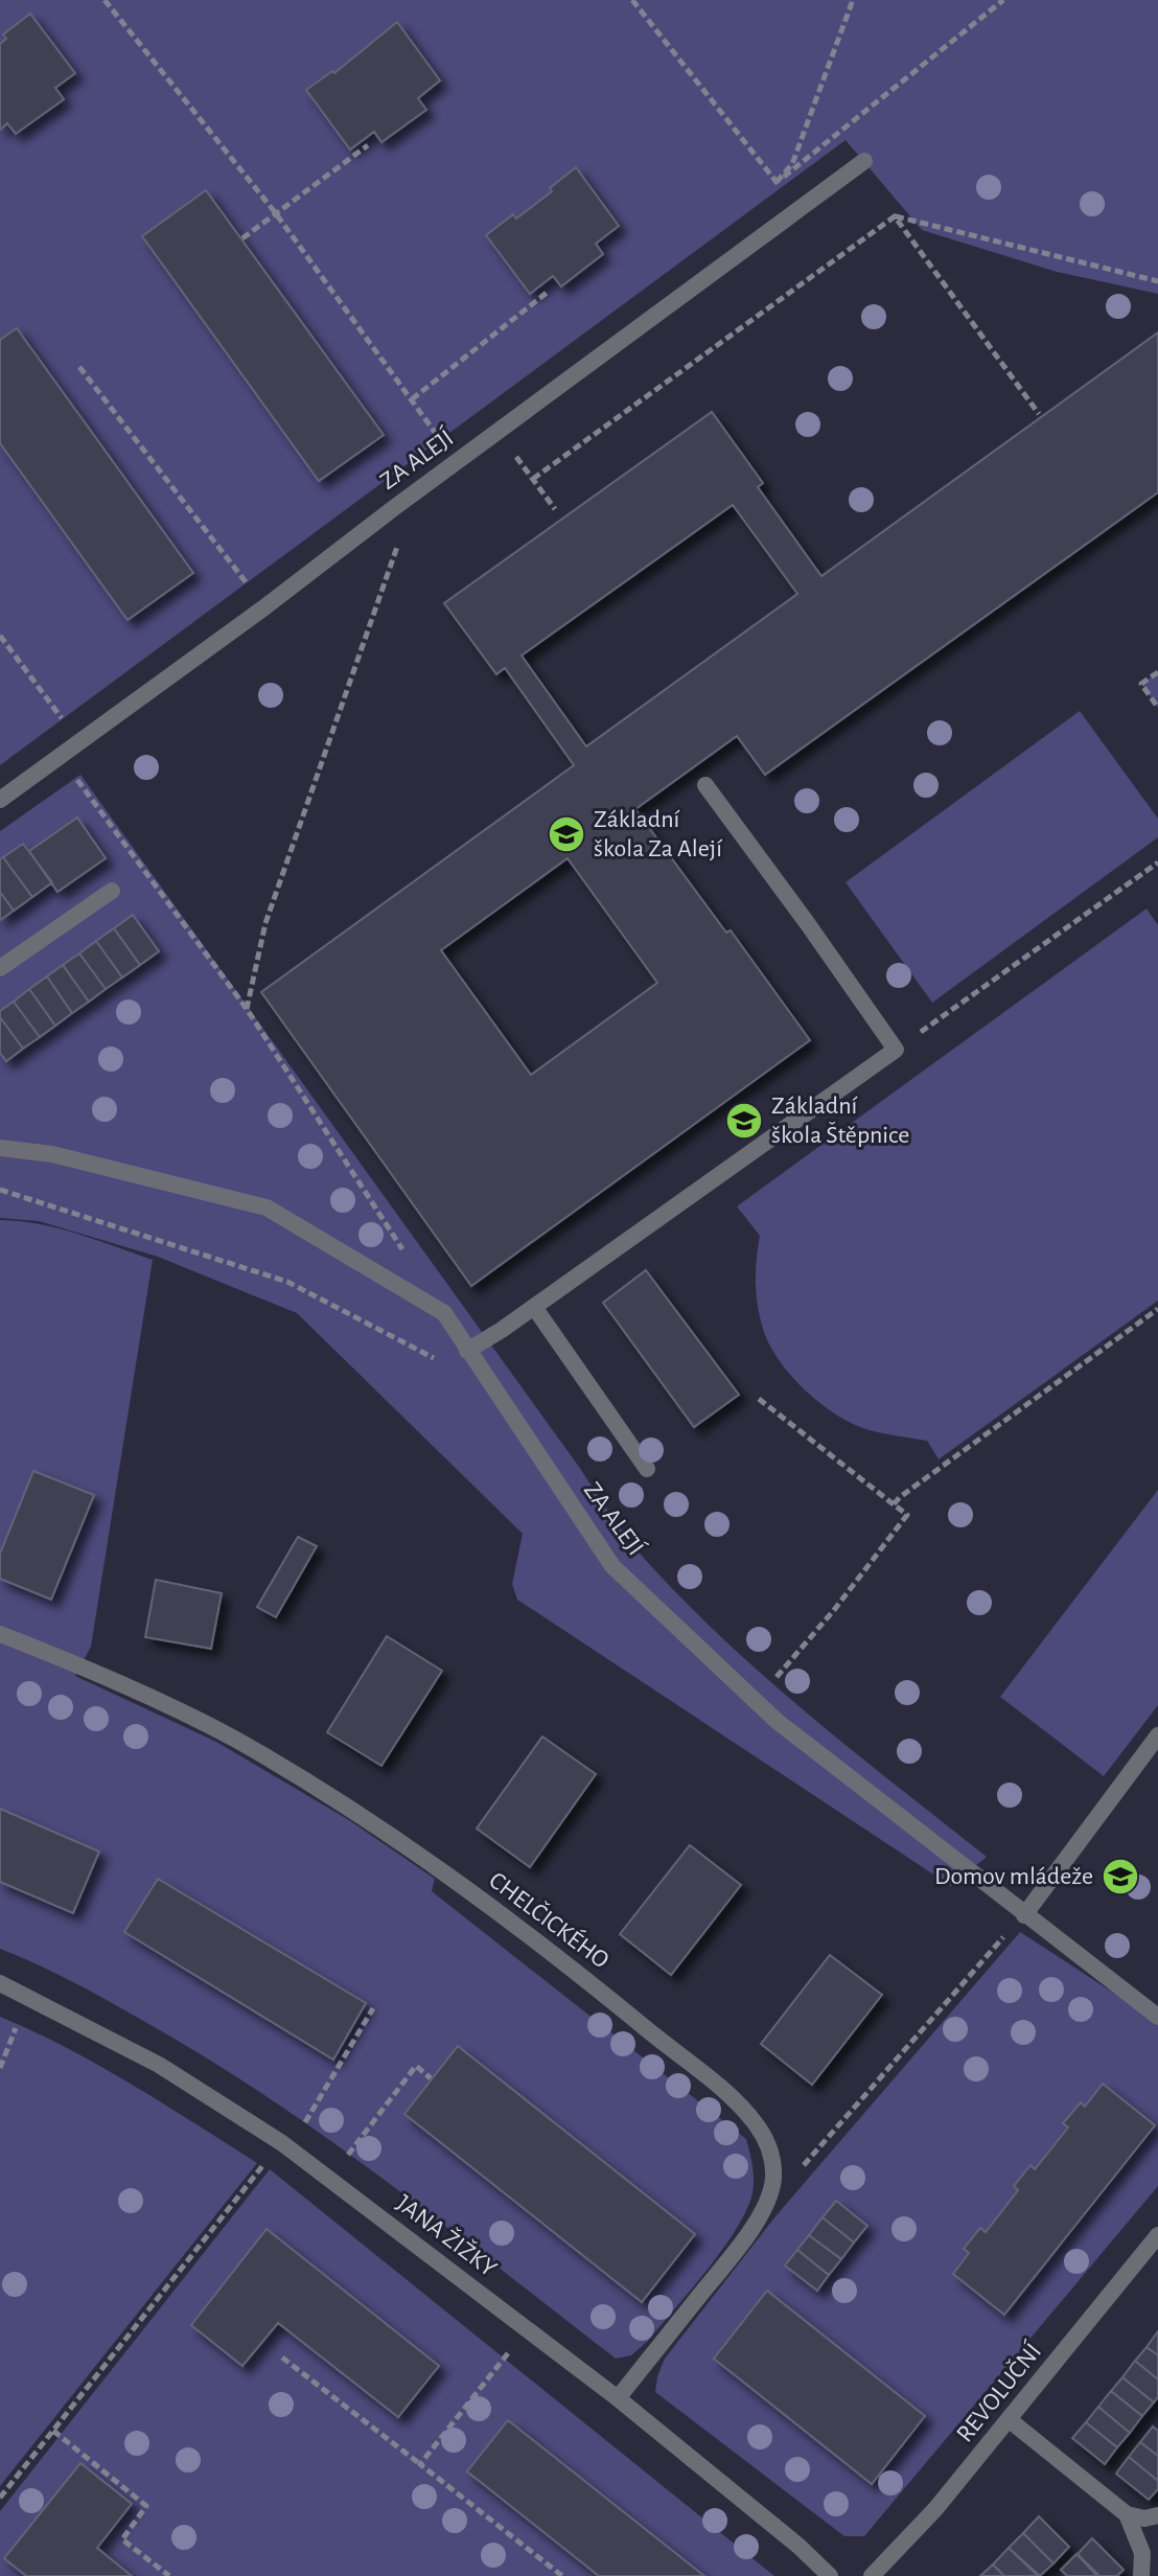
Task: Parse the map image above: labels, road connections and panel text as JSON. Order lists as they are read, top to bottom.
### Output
{
  "streets": {
    "street": [
      "ZA ALEJÍ",
      "CHELČICKÉHO",
      "JANA ŽIŽKY",
      "REVOLUČNÍ"
    ]
  },
  "crossings": [
    ["CHELČICKÉHO", "JANA ŽIŽKY"]
  ],
  "places": {
    "school or university": ["Základní škola Za Alejí", "Základní škola Štěpnice", "Domov mládeže"]
  }
}
